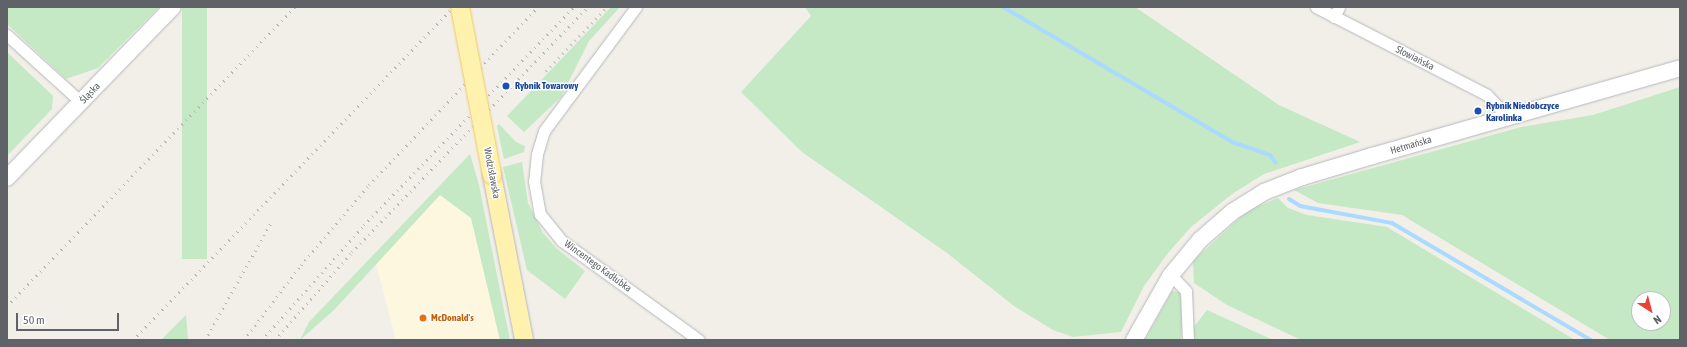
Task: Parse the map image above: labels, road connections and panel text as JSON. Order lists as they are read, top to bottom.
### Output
{
  "streets": {
    "main road": ["Wodzisławska"],
    "street": [
      "Słowiańska",
      "Śląska",
      "Hetmańska",
      "Wincentego Kadłubka"
    ]
  },
  "crossings": [
    ["Słowiańska", "Hetmańska"]
  ],
  "places": ["Rybnik Towarowy", "Rybnik Niedobczyce Karolinka", "McDonald's"],
  "scale_bar": "50 m",
  "north": "bottom right"
}
